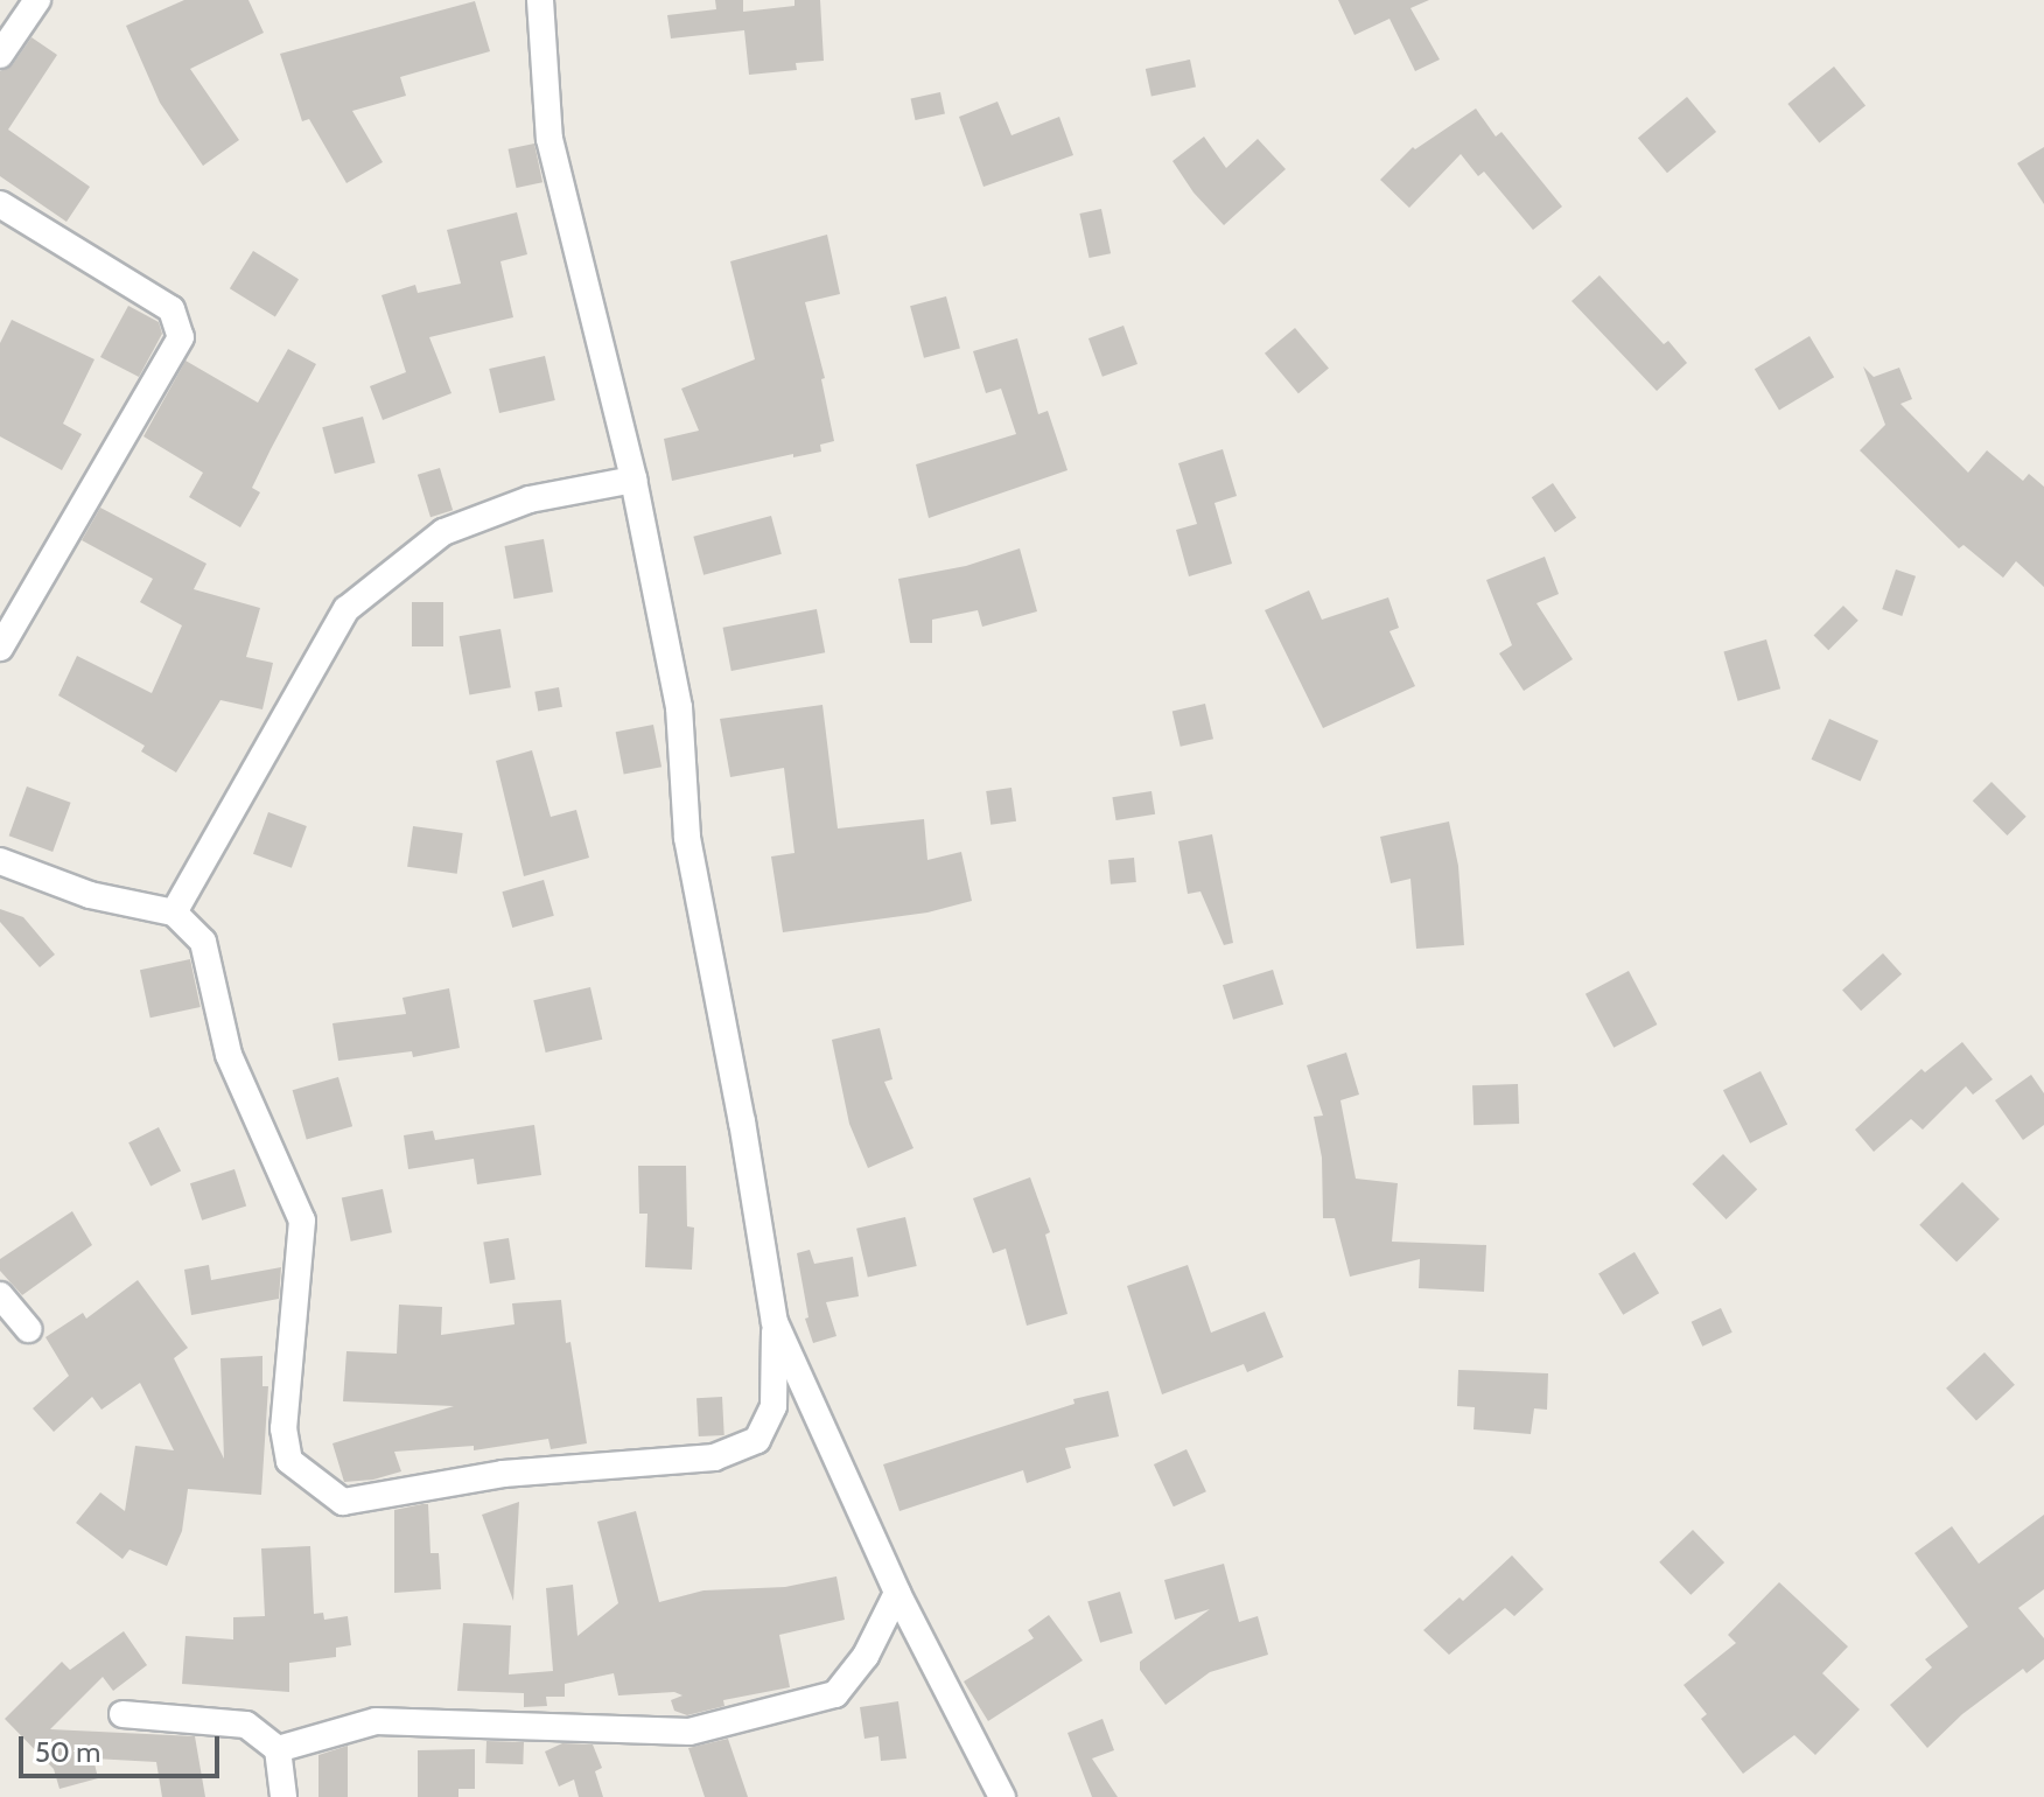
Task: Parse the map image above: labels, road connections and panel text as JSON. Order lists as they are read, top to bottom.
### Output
{
  "scale_bar": "50 m"
}
